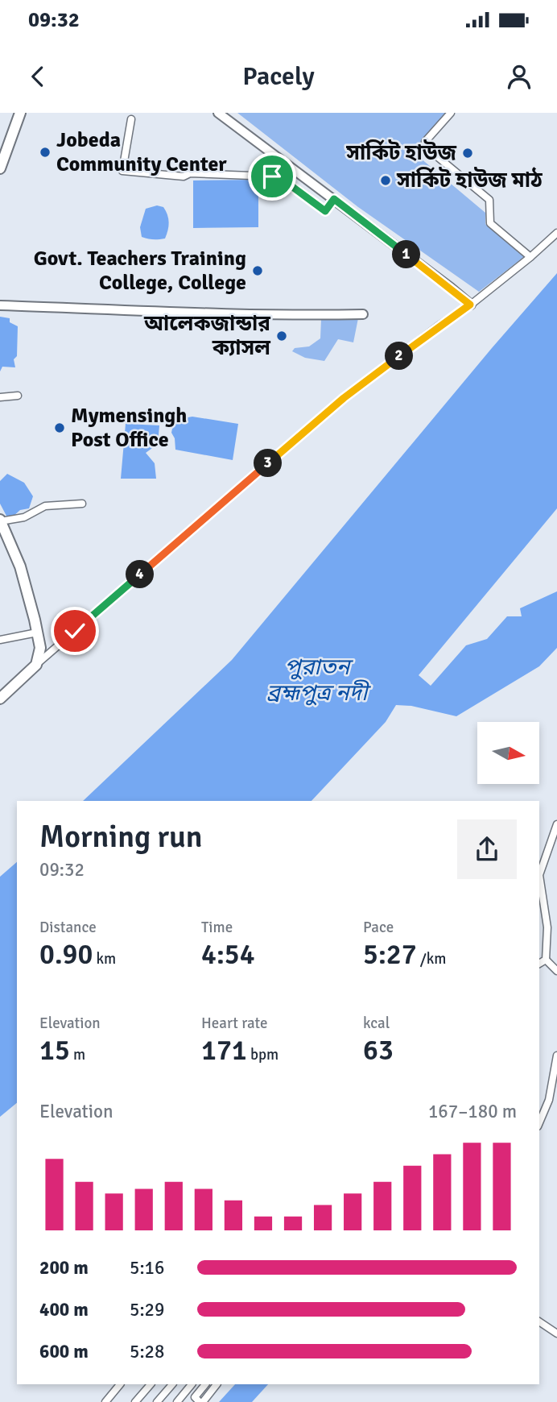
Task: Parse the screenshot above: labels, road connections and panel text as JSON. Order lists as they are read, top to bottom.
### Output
{
  "water": ["পুরাতন ব্রহ্মপুত্র নদী"],
  "places": [
    "Jobeda Community Center",
    "সার্কিট হাউজ",
    "সার্কিট হাউজ মাঠ",
    "Govt. Teachers Training College, College",
    "আলেকজান্ডার ক্যাসল",
    "Mymensingh Post Office"
  ],
  "north": "right",
  "page": {
    "status": "09:32",
    "header": "Pacely",
    "pins": [
      "1",
      "2",
      "3",
      "4"
    ],
    "heading": ["Morning run", "09:32"],
    "stats": [
      ["Distance", "0.90 km"],
      ["Time", "4:54"],
      ["Pace", "5:27 /km"],
      ["Elevation", "15 m"],
      ["Heart rate", "171 bpm"],
      ["kcal", "63"]
    ],
    "chart": ["Elevation", "167–180 m"],
    "list": [
      {
        "name": "200 m",
        "note": "5:16"
      },
      {
        "name": "400 m",
        "note": "5:29"
      },
      {
        "name": "600 m",
        "note": "5:28"
      }
    ]
  }
}
